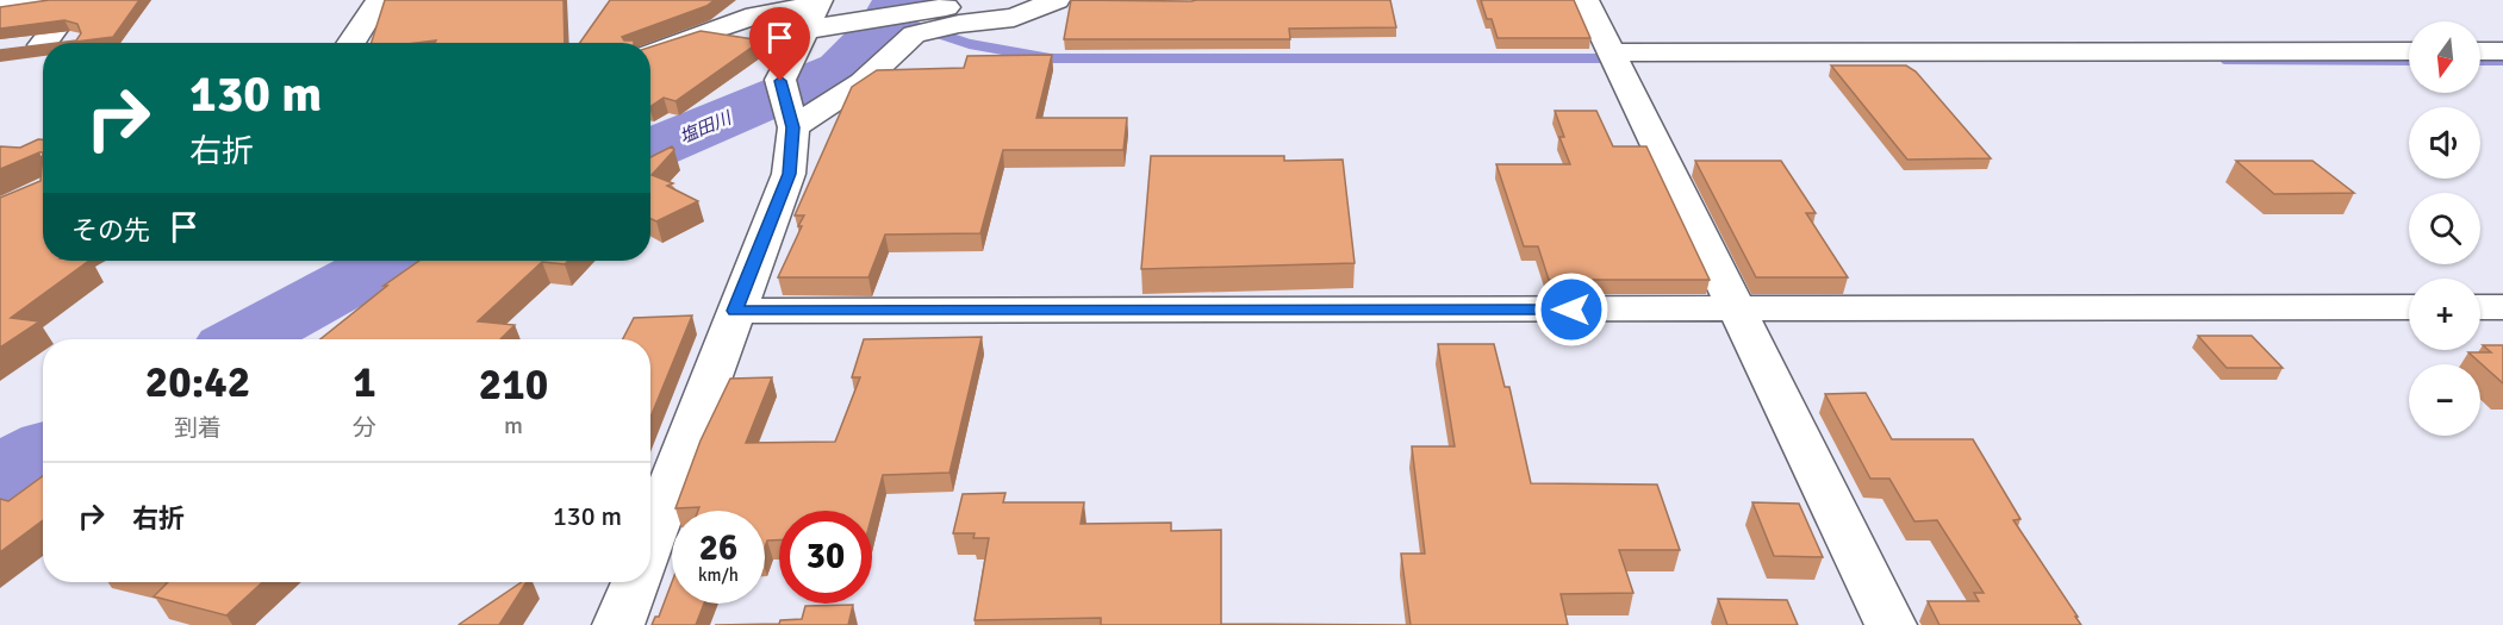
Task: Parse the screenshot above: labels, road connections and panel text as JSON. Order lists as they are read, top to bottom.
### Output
{
  "water": ["塩田川"],
  "north": "bottom",
  "page": {
    "map_buttons": ["+", "−"],
    "turn": ["130 m", "右折"],
    "then": "その先",
    "eta": [
      "20:42",
      "到着",
      "1",
      "分",
      "210",
      "m"
    ],
    "list": [
      {
        "name": "右折",
        "value": "130 m"
      }
    ],
    "speed": "26 km/h",
    "limit": "30"
  }
}
